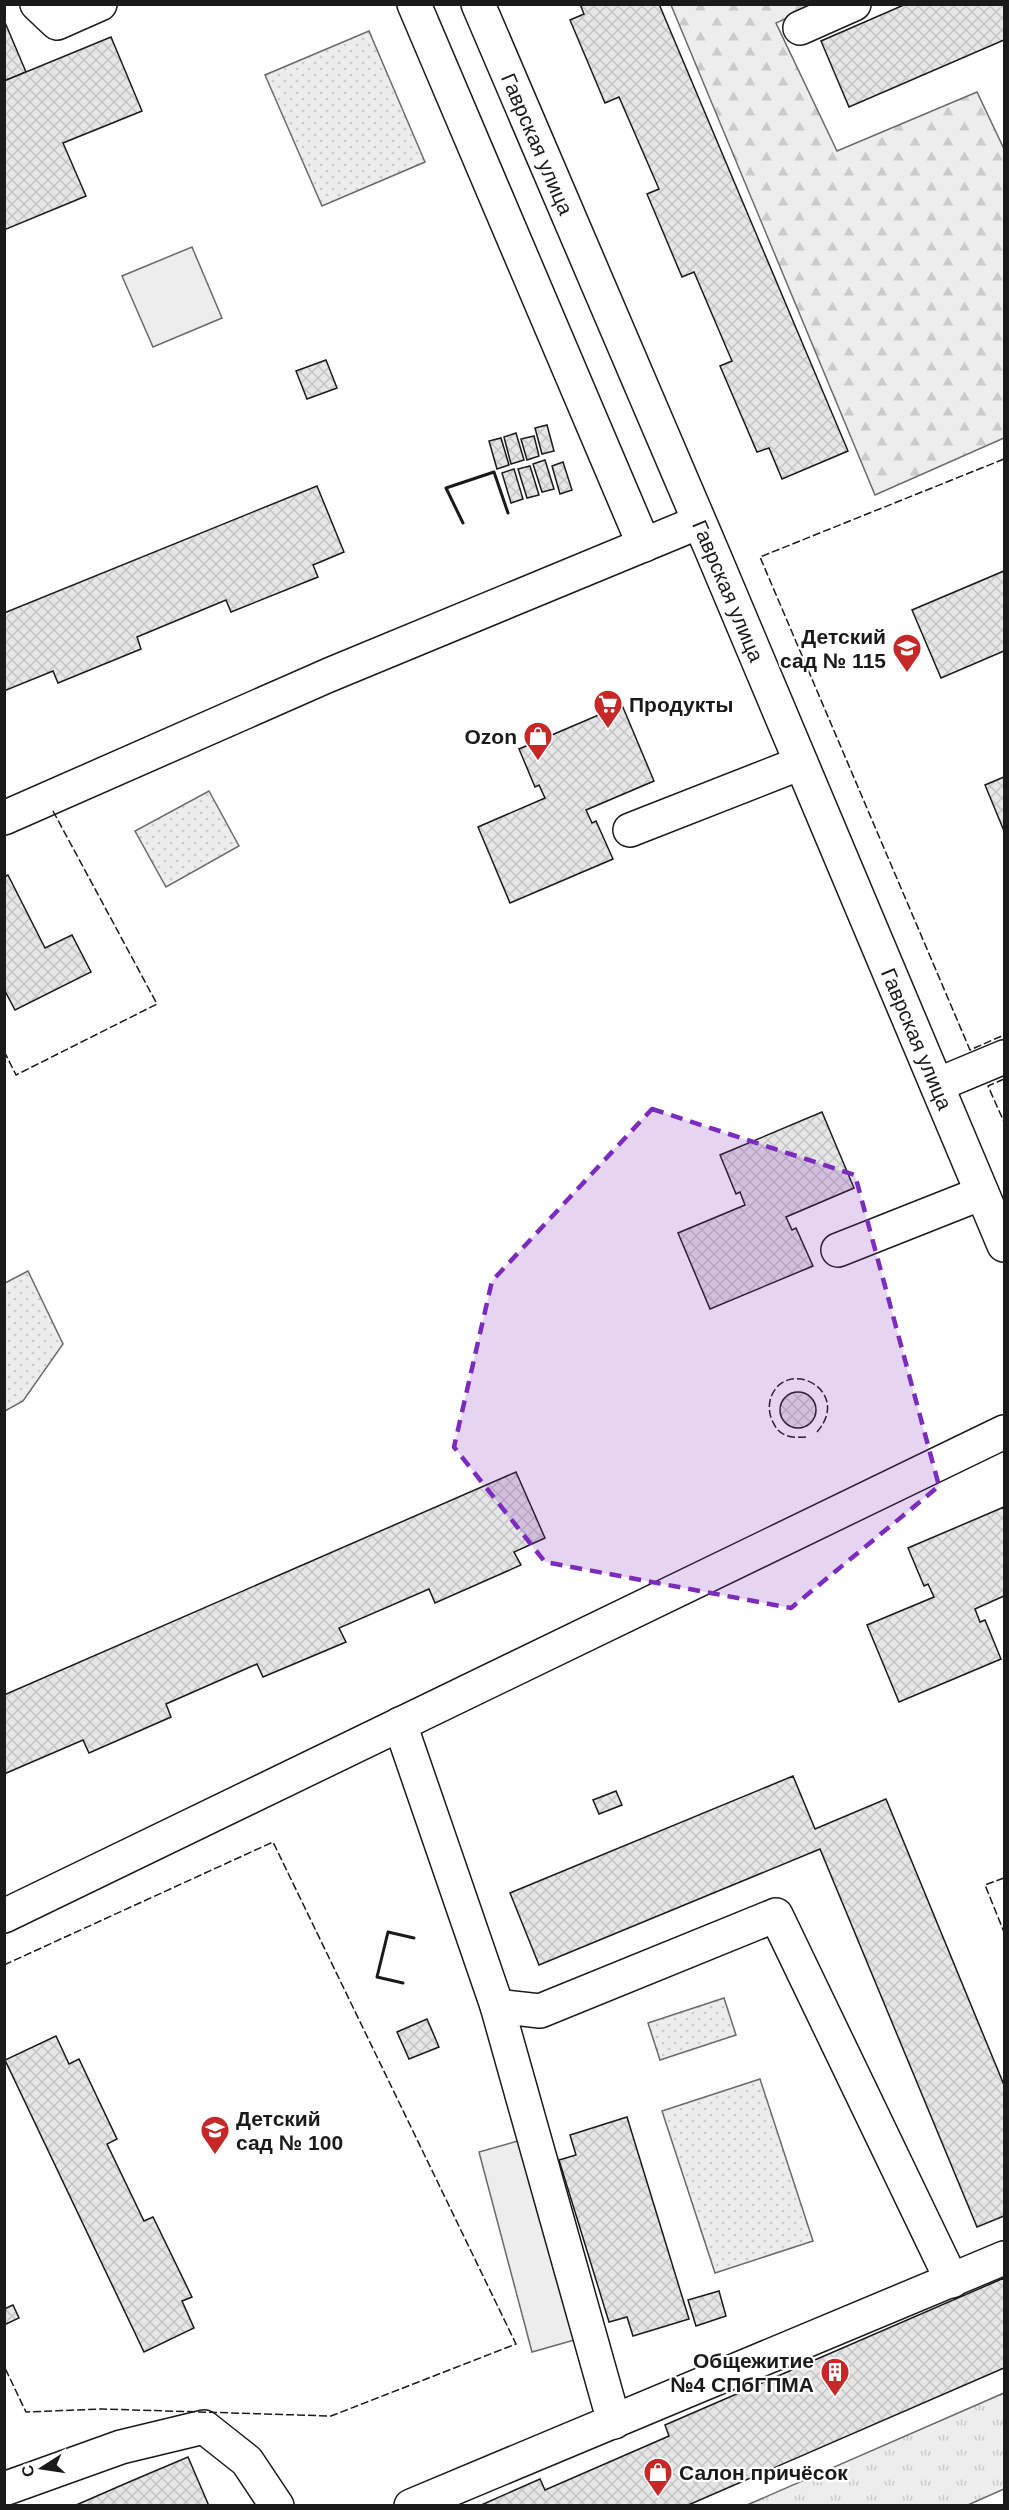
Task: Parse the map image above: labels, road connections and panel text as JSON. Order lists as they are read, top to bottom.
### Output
{
  "streets": {
    "street": ["Гаврская улица"]
  },
  "places": {
    "school or university": ["Детский сад № 115", "Детский сад № 100"],
    "supermarket": ["Продукты"],
    "shop": ["Ozon", "Салон причёсок"],
    "building": ["Общежитие №4 СПбГПМА"]
  },
  "north": "left"
}
